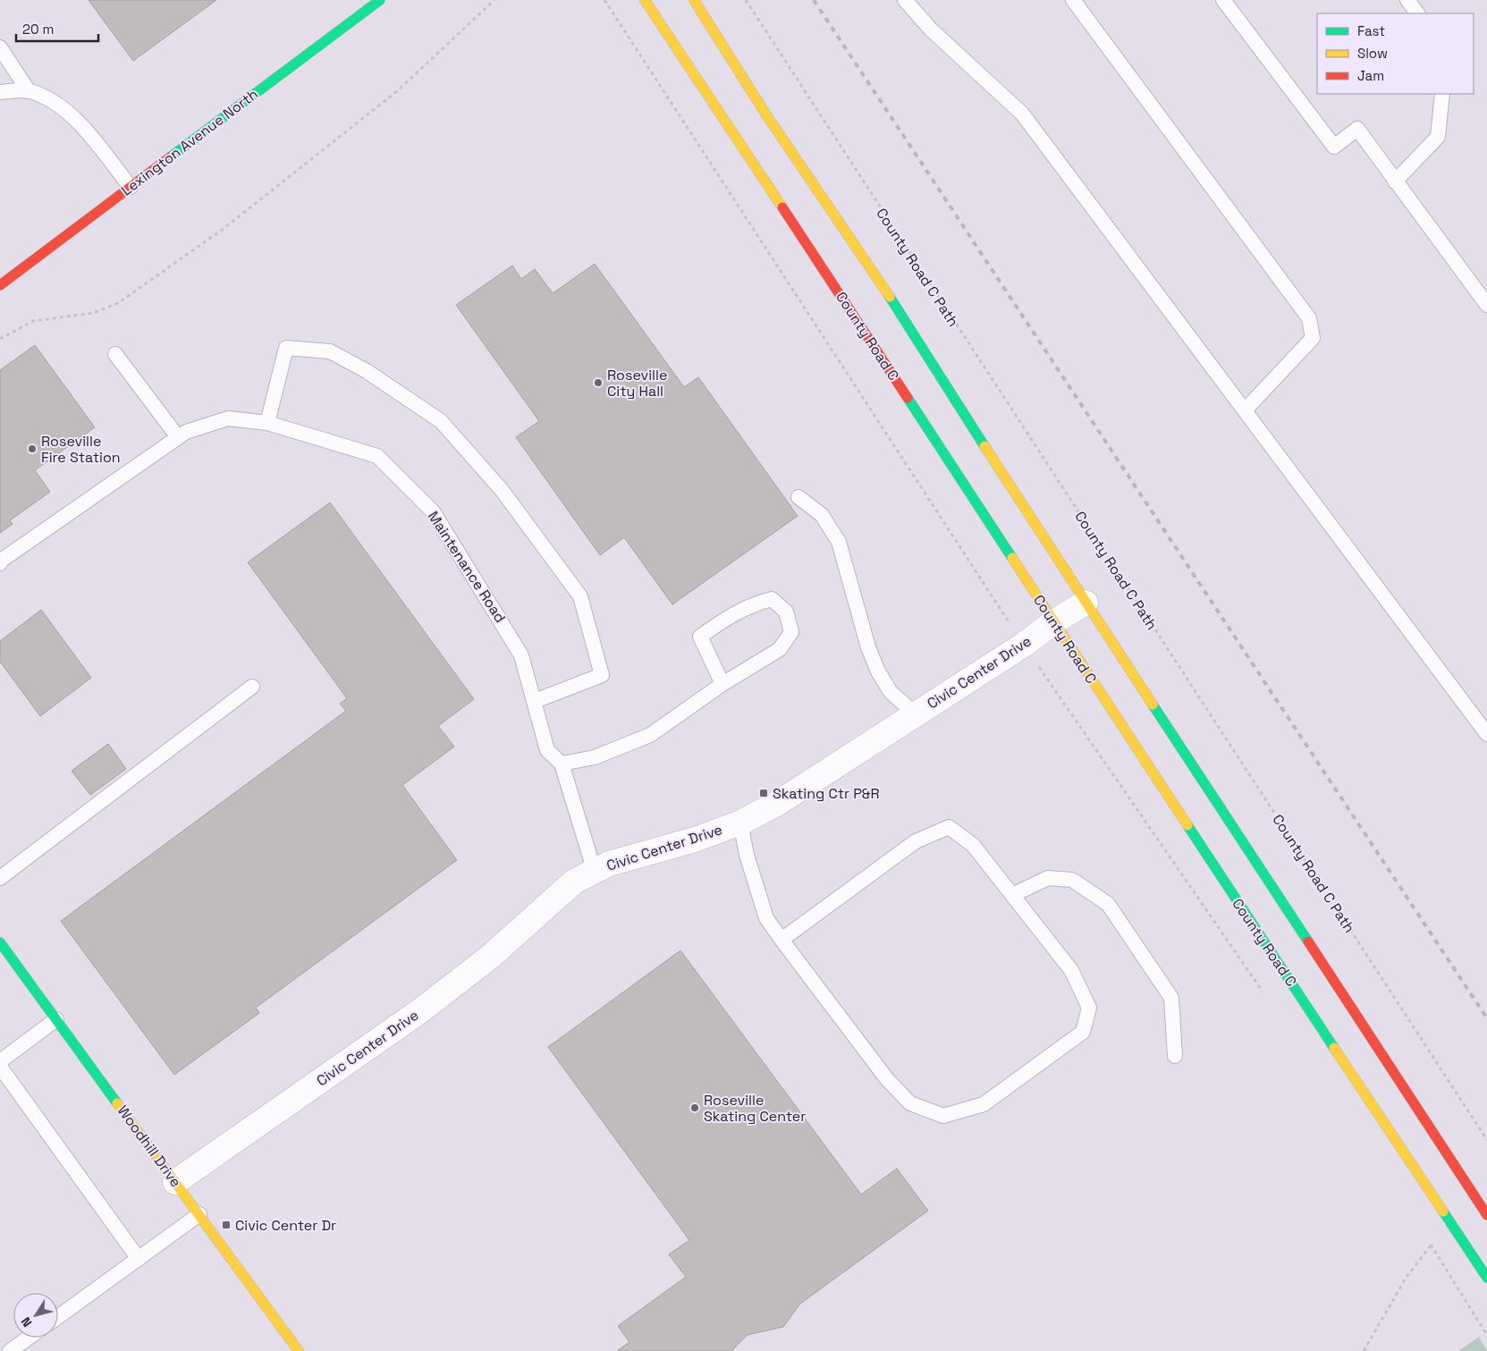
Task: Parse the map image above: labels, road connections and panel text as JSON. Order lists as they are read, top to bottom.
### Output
{
  "streets": {
    "main road": ["Lexington Avenue North", "County Road C", "Woodhill Drive"],
    "street": ["Civic Center Drive"],
    "lane": ["Maintenance Road"],
    "path": ["County Road C Path"]
  },
  "crossings": [
    ["County Road C", "Civic Center Drive"],
    ["Civic Center Drive", "Woodhill Drive"]
  ],
  "places": {
    "other": ["Roseville City Hall", "Roseville Fire Station", "Roseville Skating Center"],
    "transit": ["Skating Ctr P&R", "Civic Center Dr"]
  },
  "legend": ["Fast", "Slow", "Jam"],
  "scale_bar": "20 m",
  "north": "bottom left"
}
